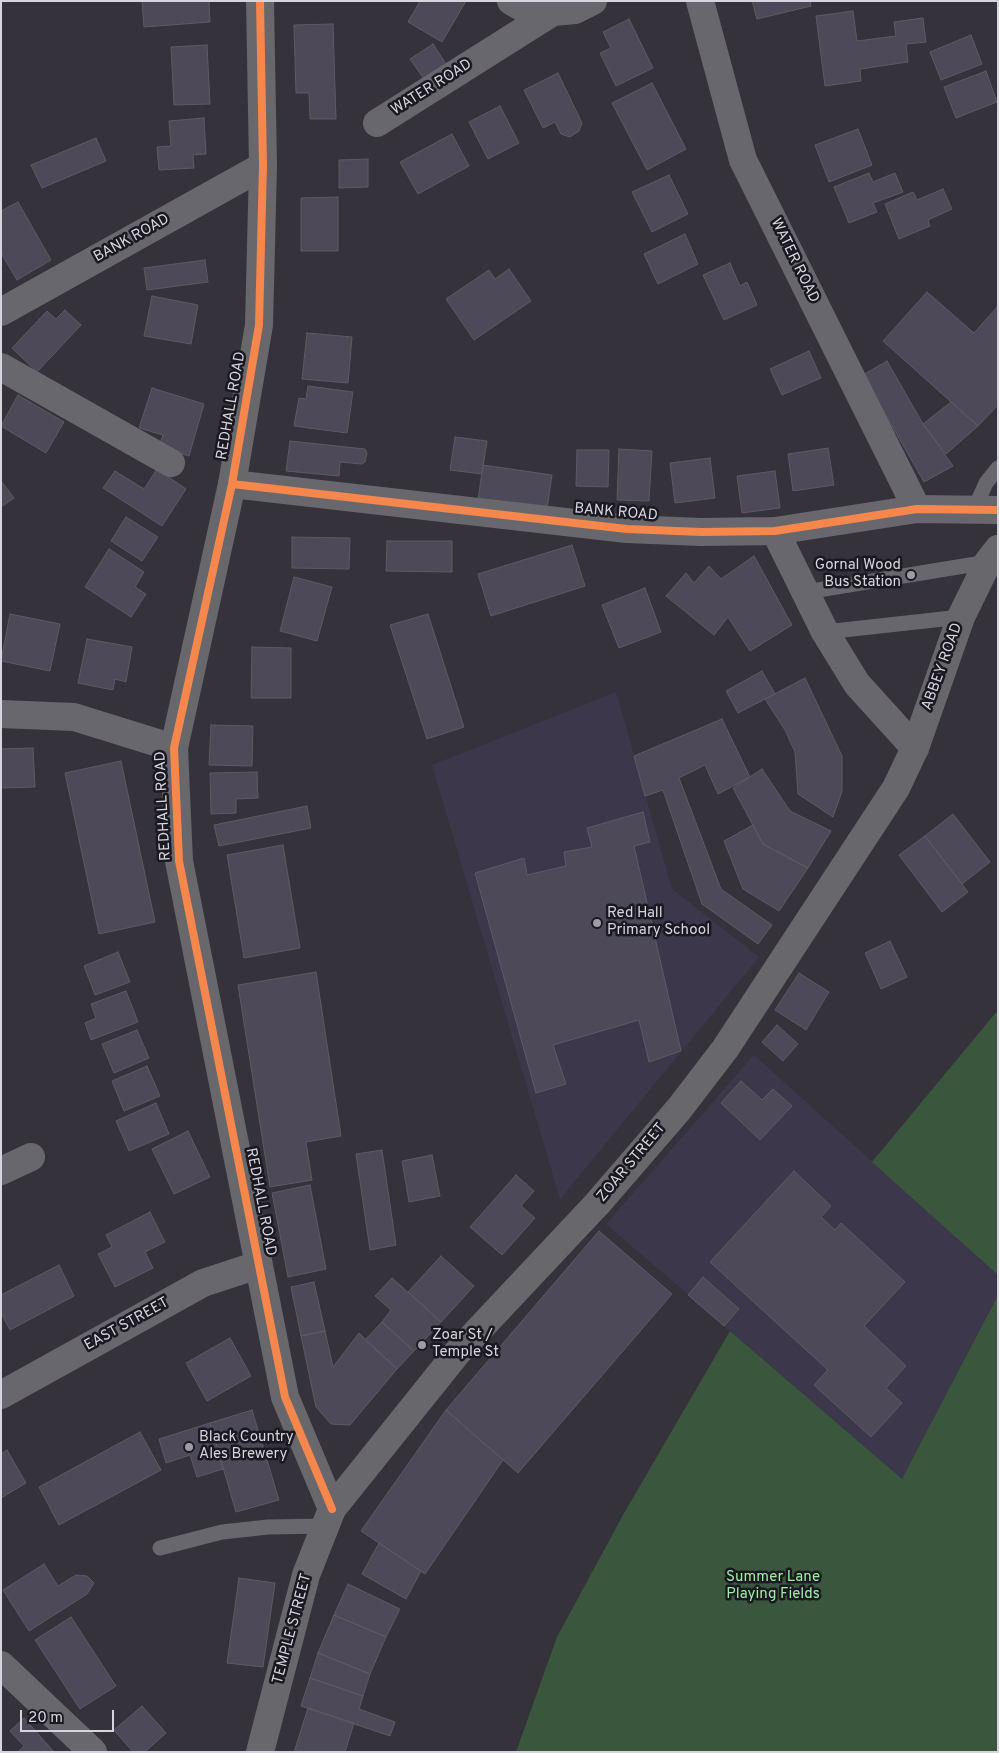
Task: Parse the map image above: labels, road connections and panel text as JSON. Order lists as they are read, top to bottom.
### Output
{
  "streets": {
    "street": [
      "WATER ROAD",
      "BANK ROAD",
      "REDHALL ROAD",
      "ABBEY ROAD",
      "ZOAR STREET",
      "EAST STREET",
      "TEMPLE STREET"
    ]
  },
  "crossings": [
    ["WATER ROAD", "BANK ROAD"],
    ["BANK ROAD", "REDHALL ROAD"],
    ["REDHALL ROAD", "ZOAR STREET"],
    ["REDHALL ROAD", "EAST STREET"],
    ["REDHALL ROAD", "TEMPLE STREET"],
    ["ABBEY ROAD", "ZOAR STREET"],
    ["ZOAR STREET", "TEMPLE STREET"]
  ],
  "parks": ["Summer Lane Playing Fields"],
  "places": [
    "Gornal Wood Bus Station",
    "Red Hall Primary School",
    "Zoar St / Temple St",
    "Black Country Ales Brewery"
  ],
  "scale_bar": "20 m"
}
